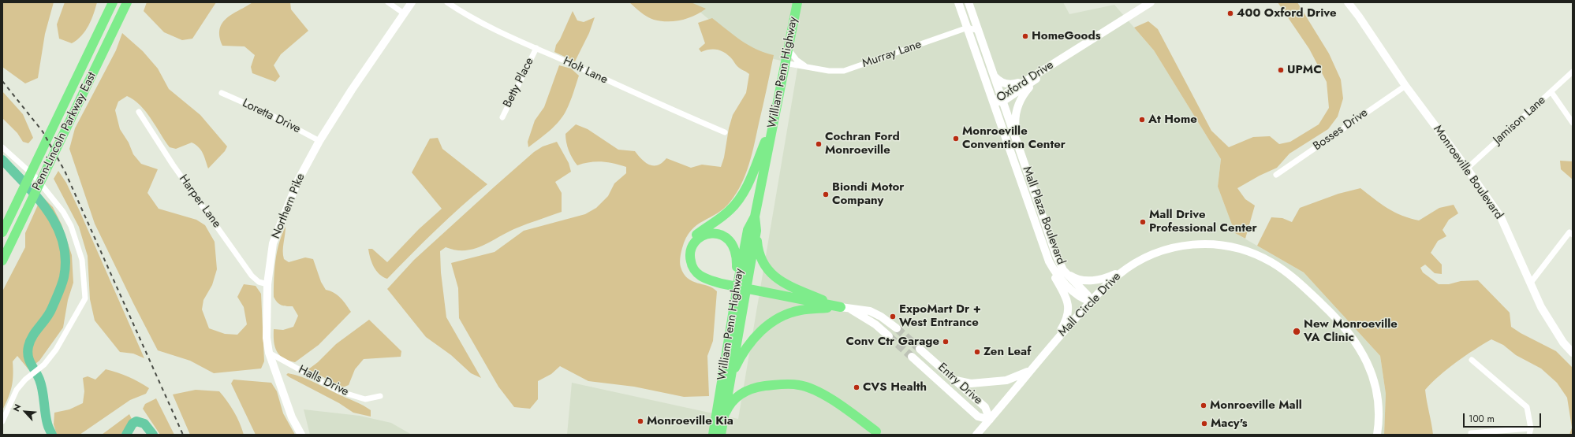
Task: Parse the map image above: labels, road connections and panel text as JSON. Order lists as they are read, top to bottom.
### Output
{
  "streets": {
    "highway": ["William Penn Highway", "Penn-Lincoln Parkway East"],
    "main road": [
      "Oxford Drive",
      "Monroeville Boulevard",
      "Northern Pike",
      "Mall Plaza Boulevard",
      "Mall Circle Drive",
      "Entry Drive"
    ],
    "street": [
      "Murray Lane",
      "Holt Lane",
      "Betty Place",
      "Loretta Drive",
      "Jamison Lane",
      "Bosses Drive",
      "Harper Lane",
      "Halls Drive"
    ]
  },
  "crossings": [
    ["Murray Lane", "William Penn Highway"],
    ["Murray Lane", "Mall Plaza Boulevard"],
    ["Holt Lane", "Betty Place"],
    ["Oxford Drive", "Mall Plaza Boulevard"],
    ["Loretta Drive", "Northern Pike"],
    ["Jamison Lane", "Monroeville Boulevard"],
    ["Bosses Drive", "Monroeville Boulevard"],
    ["Harper Lane", "Northern Pike"],
    ["Northern Pike", "Halls Drive"],
    ["Mall Plaza Boulevard", "Mall Circle Drive"],
    ["Mall Circle Drive", "Entry Drive"]
  ],
  "places": [
    "400 Oxford Drive",
    "HomeGoods",
    "UPMC",
    "At Home",
    "Monroeville Convention Center",
    "Cochran Ford Monroeville",
    "Biondi Motor Company",
    "Mall Drive Professional Center",
    "ExpoMart Dr + West Entrance",
    "New Monroeville VA Clinic",
    "Conv Ctr Garage",
    "Zen Leaf",
    "CVS Health",
    "Monroeville Mall",
    "Monroeville Kia",
    "Macy's"
  ],
  "scale_bar": "100 m",
  "north": "top left"
}
